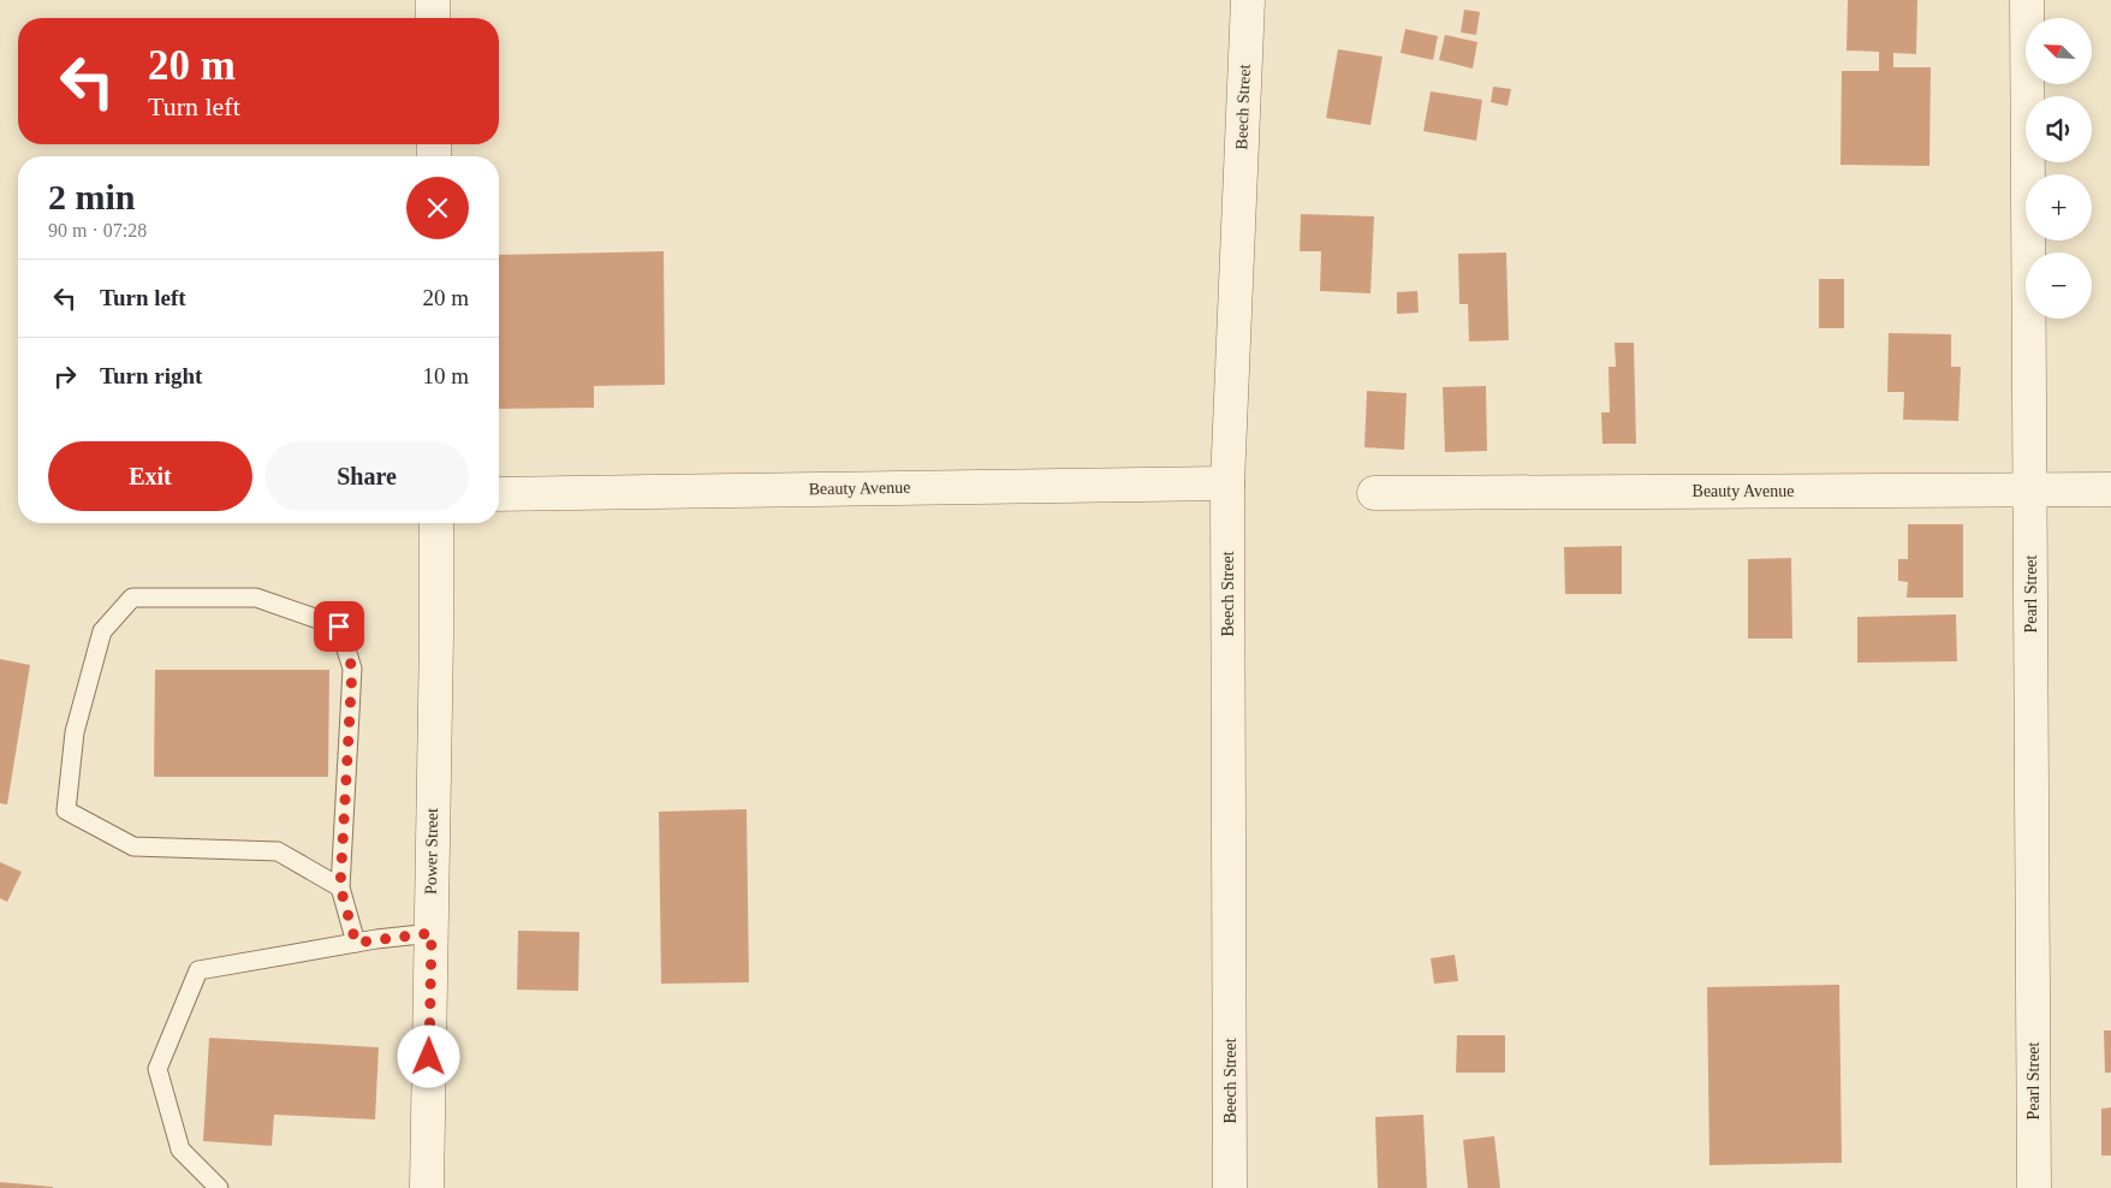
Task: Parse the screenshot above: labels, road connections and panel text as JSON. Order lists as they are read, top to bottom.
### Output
{
  "streets": {
    "street": [
      "Beech Street",
      "Beauty Avenue",
      "Pearl Street",
      "Power Street"
    ]
  },
  "crossings": [
    ["Beech Street", "Beauty Avenue"],
    ["Beauty Avenue", "Pearl Street"]
  ],
  "north": "top left",
  "page": {
    "map_buttons": ["+", "−"],
    "turn": ["20 m", "Turn left"],
    "heading": ["2 min", "90 m · 07:28"],
    "list": [
      {
        "name": "Turn left",
        "value": "20 m"
      },
      {
        "name": "Turn right",
        "value": "10 m"
      }
    ],
    "buttons": ["Exit", "Share"]
  }
}
